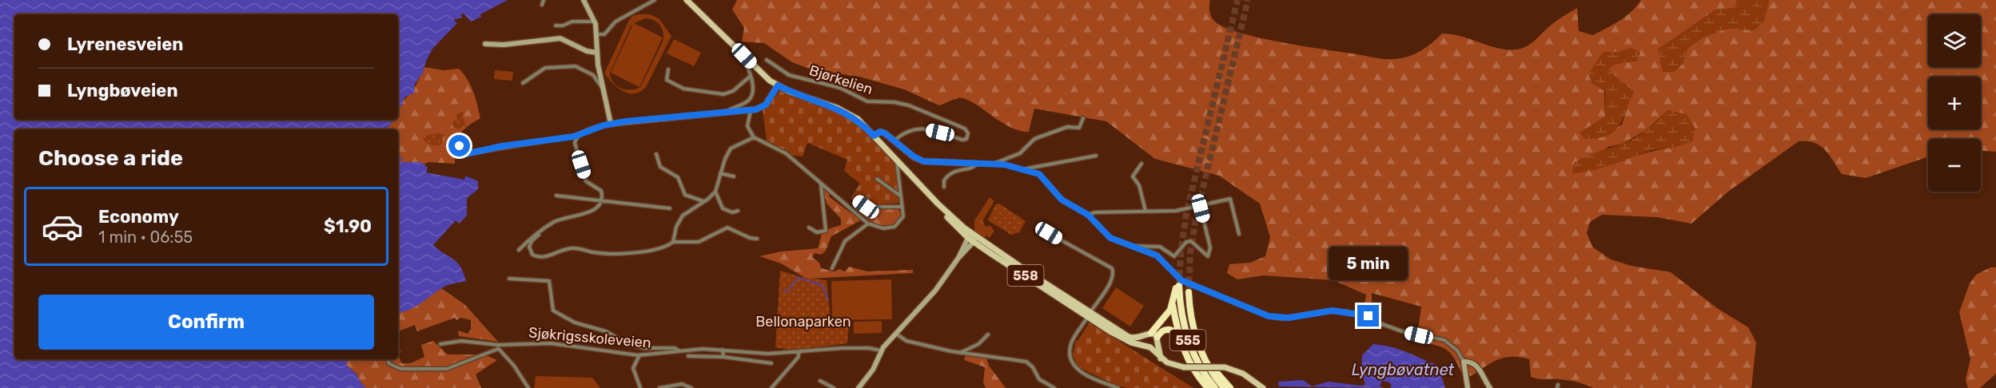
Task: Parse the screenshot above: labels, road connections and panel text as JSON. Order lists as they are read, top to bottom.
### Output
{
  "streets": {
    "highway": ["555"],
    "main road": ["558"],
    "street": ["Bjørkelien", "Sjøkrigsskoleveien"]
  },
  "water": ["Lyngbøvatnet"],
  "parks": ["Bellonaparken"],
  "page": {
    "map_buttons": ["+", "−"],
    "banner": ["Lyrenesveien", "Lyngbøveien"],
    "heading": "Choose a ride",
    "list": [
      {
        "name": "Economy",
        "note": "1 min · 06:55",
        "value": "$1.90"
      }
    ],
    "bubble": "5 min",
    "buttons": "Confirm"
  }
}
